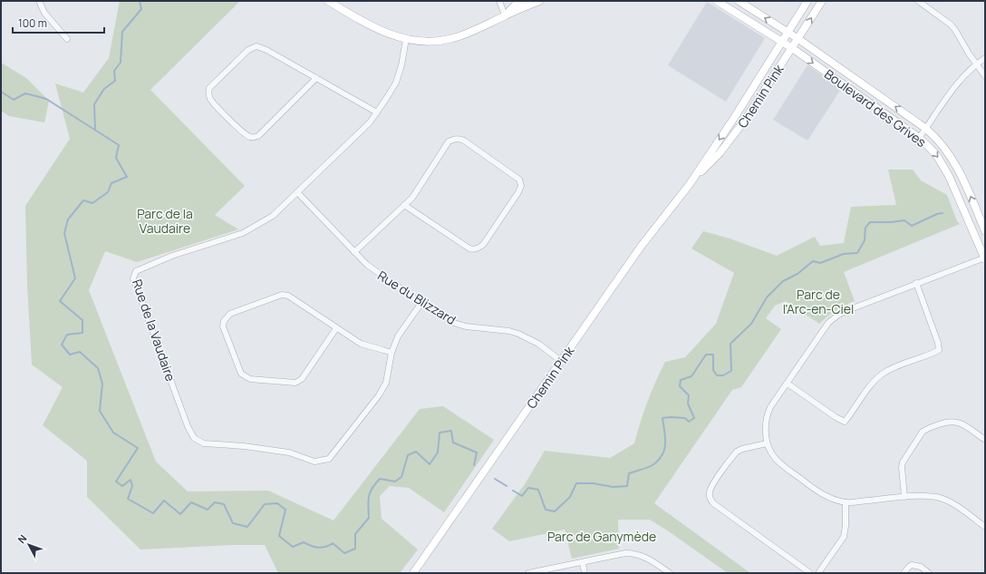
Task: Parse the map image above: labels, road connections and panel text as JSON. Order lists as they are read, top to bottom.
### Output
{
  "streets": {
    "street": [
      "Chemin Pink",
      "Boulevard des Grives",
      "Rue du Blizzard",
      "Rue de la Vaudaire"
    ]
  },
  "crossings": [
    ["Chemin Pink", "Boulevard des Grives"],
    ["Chemin Pink", "Rue du Blizzard"],
    ["Rue du Blizzard", "Rue de la Vaudaire"]
  ],
  "parks": ["Parc de la Vaudaire", "Parc de l'Arc-en-Ciel", "Parc de Ganymède"],
  "scale_bar": "100 m",
  "north": "top left"
}
